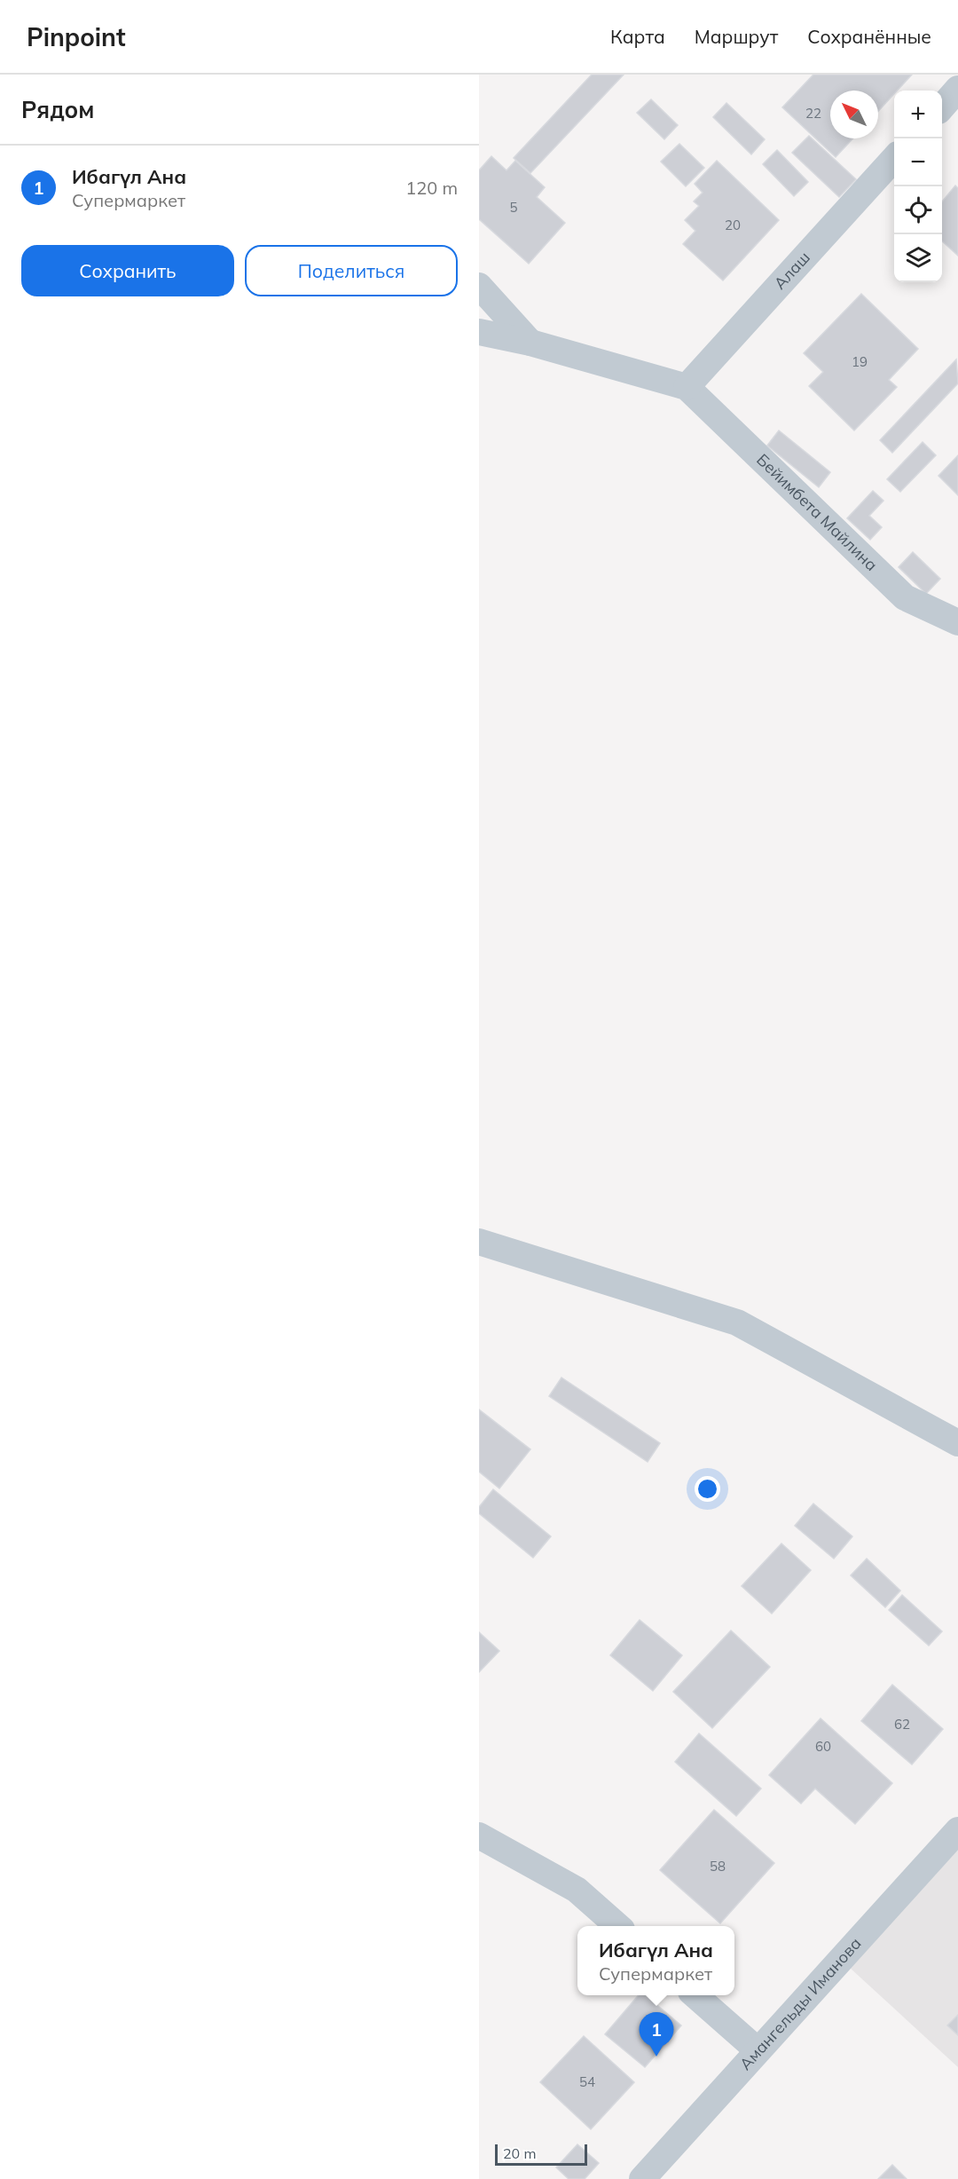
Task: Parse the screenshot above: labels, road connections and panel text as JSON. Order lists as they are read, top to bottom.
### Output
{
  "streets": {
    "street": ["Алаш", "Бейимбета Майлина", "Амангельды Иманова"]
  },
  "crossings": [
    ["Алаш", "Бейимбета Майлина"]
  ],
  "house_numbers": [
    "22",
    "5",
    "20",
    "19",
    "62",
    "60",
    "58",
    "54"
  ],
  "scale_bar": "20 m",
  "north": "top left",
  "page": {
    "header": "Pinpoint",
    "nav": ["Карта", "Маршрут", "Сохранённые"],
    "heading": "Рядом",
    "map_buttons": ["+", "−"],
    "list": [
      {
        "mark": "1",
        "name": "Ибагүл Ана",
        "note": "Супермаркет",
        "value": "120 m"
      }
    ],
    "buttons": ["Сохранить", "Поделиться"],
    "popup": ["Ибагүл Ана", "Супермаркет"],
    "pins": "1",
    "scale": "20 m"
  }
}
